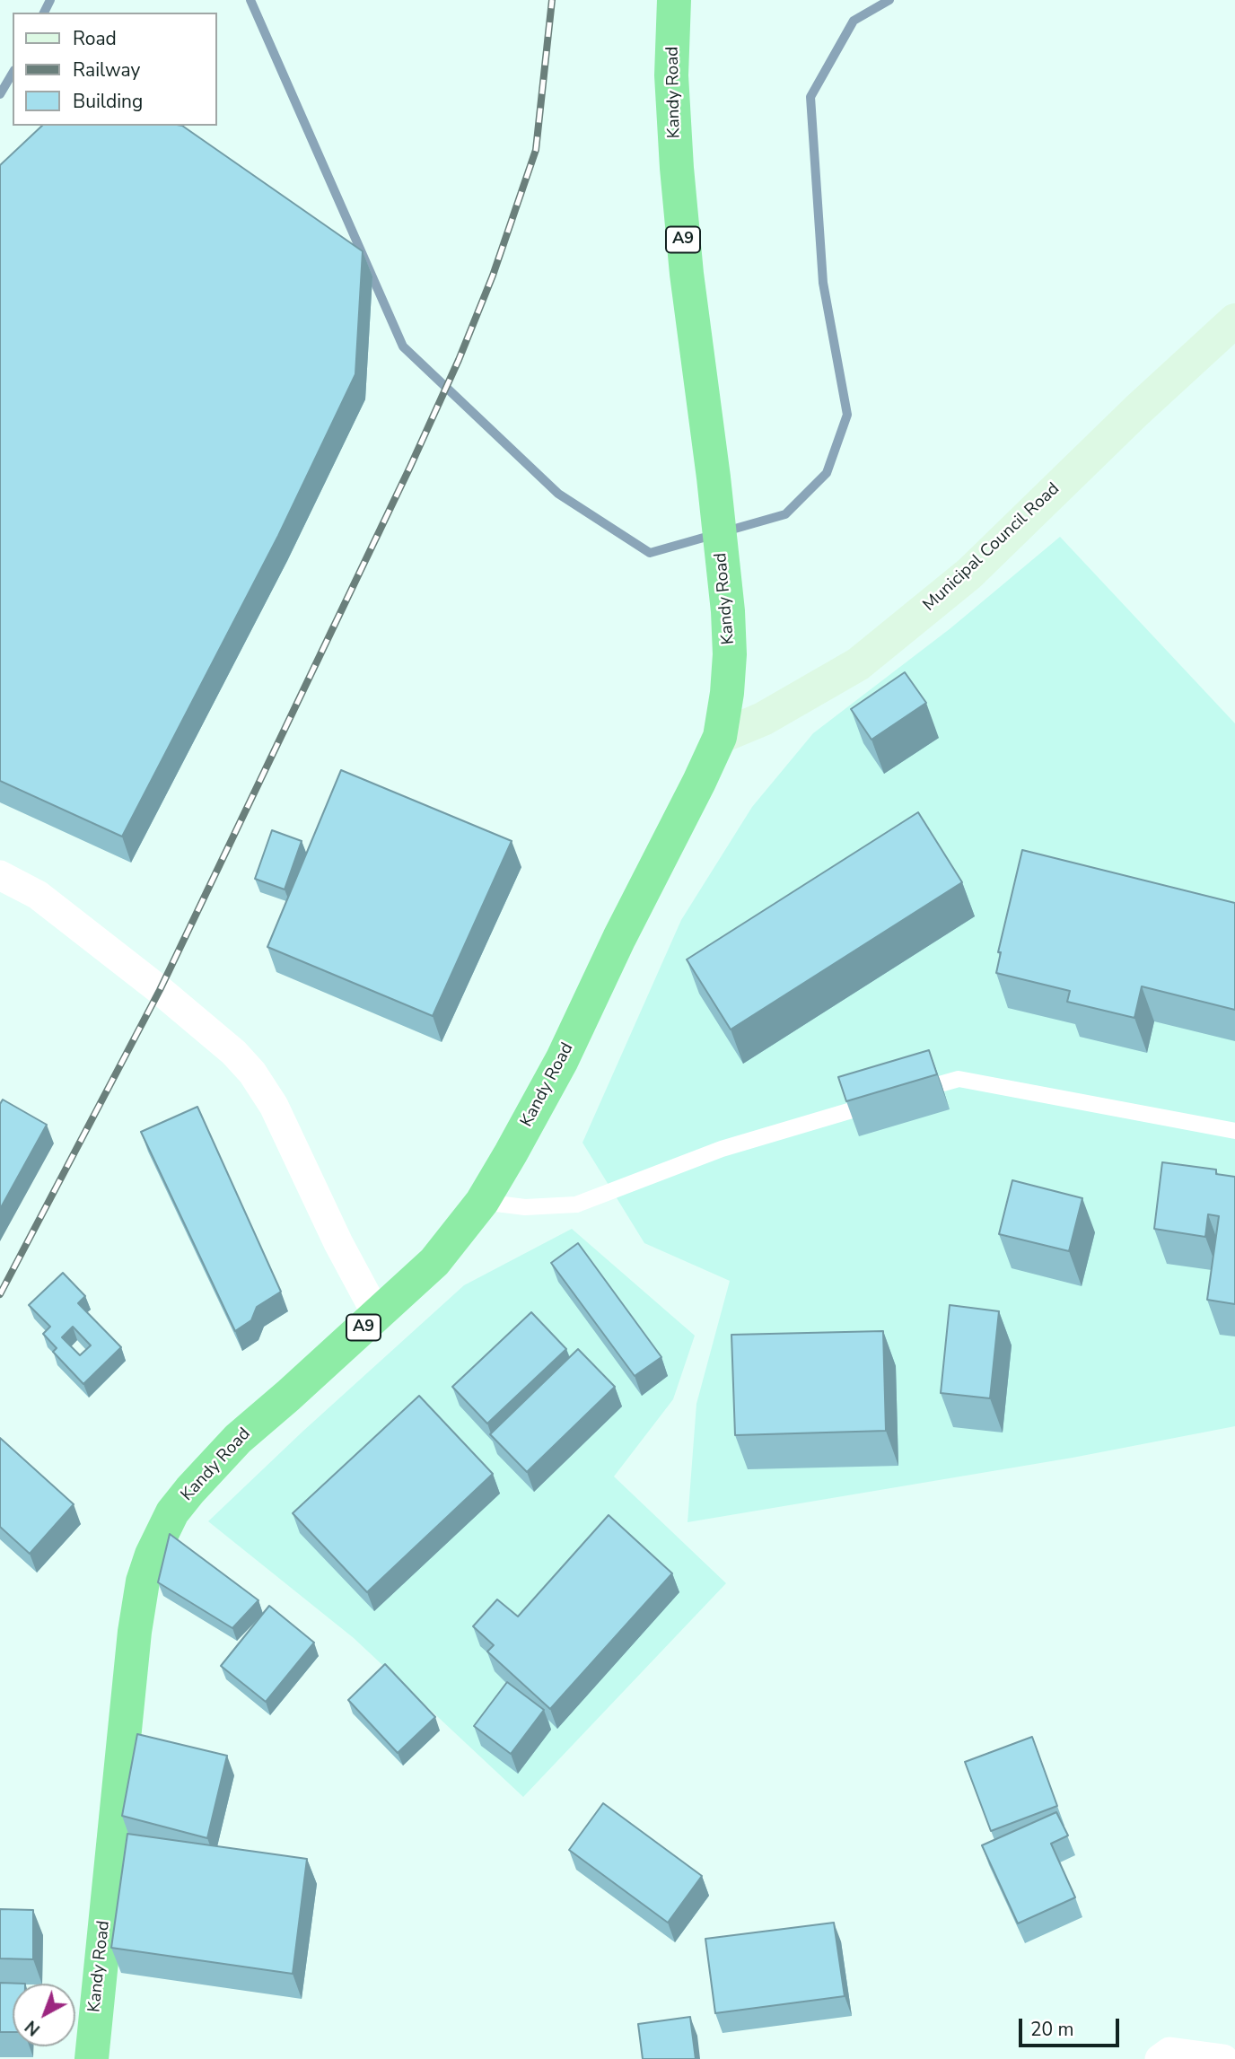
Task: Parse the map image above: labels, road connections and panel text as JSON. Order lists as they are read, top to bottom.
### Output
{
  "streets": {
    "highway": ["Kandy Road", "A9"],
    "street": ["Municipal Council Road"]
  },
  "crossings": [
    ["Kandy Road", "Municipal Council Road"]
  ],
  "legend": ["Road", "Railway", "Building"],
  "scale_bar": "20 m",
  "north": "bottom left"
}
